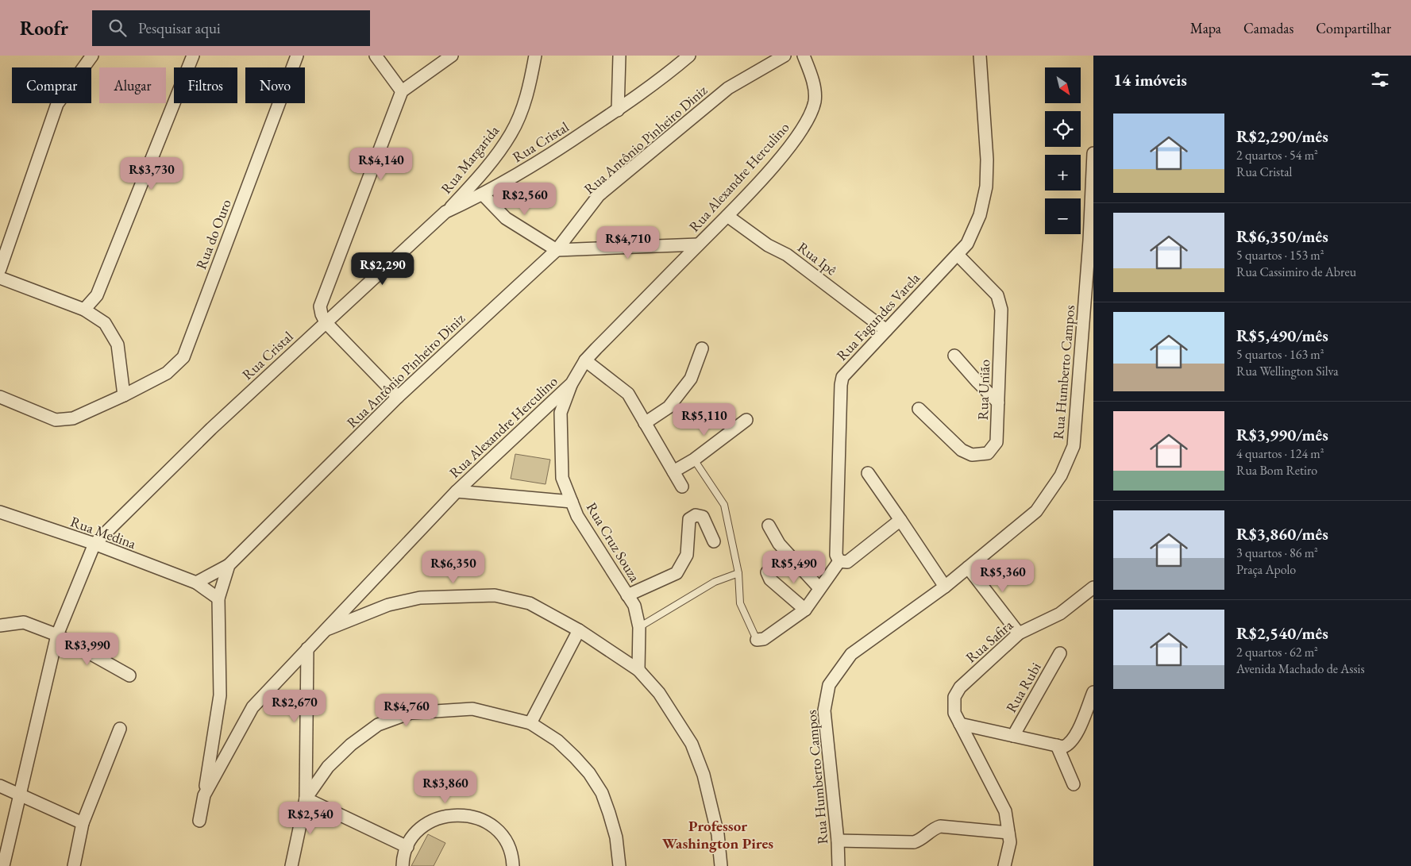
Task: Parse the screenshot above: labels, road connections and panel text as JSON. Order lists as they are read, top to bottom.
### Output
{
  "streets": {
    "street": [
      "Rua Antônio Pinheiro Diniz",
      "Rua Cristal",
      "Rua Margarida",
      "Rua Alexandre Herculino",
      "Rua do Ouro",
      "Rua Ipê",
      "Rua Fagundes Varela",
      "Rua Humberto Campos",
      "Rua União",
      "Rua Medina",
      "Rua Cruz Souza",
      "Rua Safira",
      "Rua Rubi"
    ]
  },
  "crossings": [
    ["Rua Antônio Pinheiro Diniz", "Rua Alexandre Herculino"],
    ["Rua Antônio Pinheiro Diniz", "Rua Medina"],
    ["Rua Cristal", "Rua Margarida"],
    ["Rua Cristal", "Rua Medina"],
    ["Rua Alexandre Herculino", "Rua Ipê"],
    ["Rua Alexandre Herculino", "Rua Cruz Souza"],
    ["Rua Ipê", "Rua Fagundes Varela"],
    ["Rua Fagundes Varela", "Rua União"]
  ],
  "districts": ["Professor Washington Pires"],
  "north": "bottom right",
  "page": {
    "header": "Roofr",
    "search": "Pesquisar aqui",
    "nav": ["Mapa", "Camadas", "Compartilhar"],
    "heading": "14 imóveis",
    "map_buttons": ["+", "−"],
    "chip": [
      "Comprar",
      "Alugar",
      "Filtros",
      "Novo"
    ],
    "list": [
      {
        "name": "R$2,290/mês",
        "note": "2 quartos · 54 m² · Rua Cristal"
      },
      {
        "name": "R$6,350/mês",
        "note": "5 quartos · 153 m² · Rua Cassimiro de Abreu"
      },
      {
        "name": "R$5,490/mês",
        "note": "5 quartos · 163 m² · Rua Wellington Silva"
      },
      {
        "name": "R$3,990/mês",
        "note": "4 quartos · 124 m² · Rua Bom Retiro"
      },
      {
        "name": "R$3,860/mês",
        "note": "3 quartos · 86 m² · Praça Apolo"
      },
      {
        "name": "R$2,540/mês",
        "note": "2 quartos · 62 m² · Avenida Machado de Assis"
      }
    ],
    "price": [
      "R$4,140",
      "R$3,730",
      "R$2,560",
      "R$4,710",
      "R$2,290",
      "R$5,110",
      "R$6,350",
      "R$5,490",
      "R$5,360",
      "R$3,990",
      "R$2,670",
      "R$4,760",
      "R$3,860",
      "R$2,540"
    ]
  }
}
